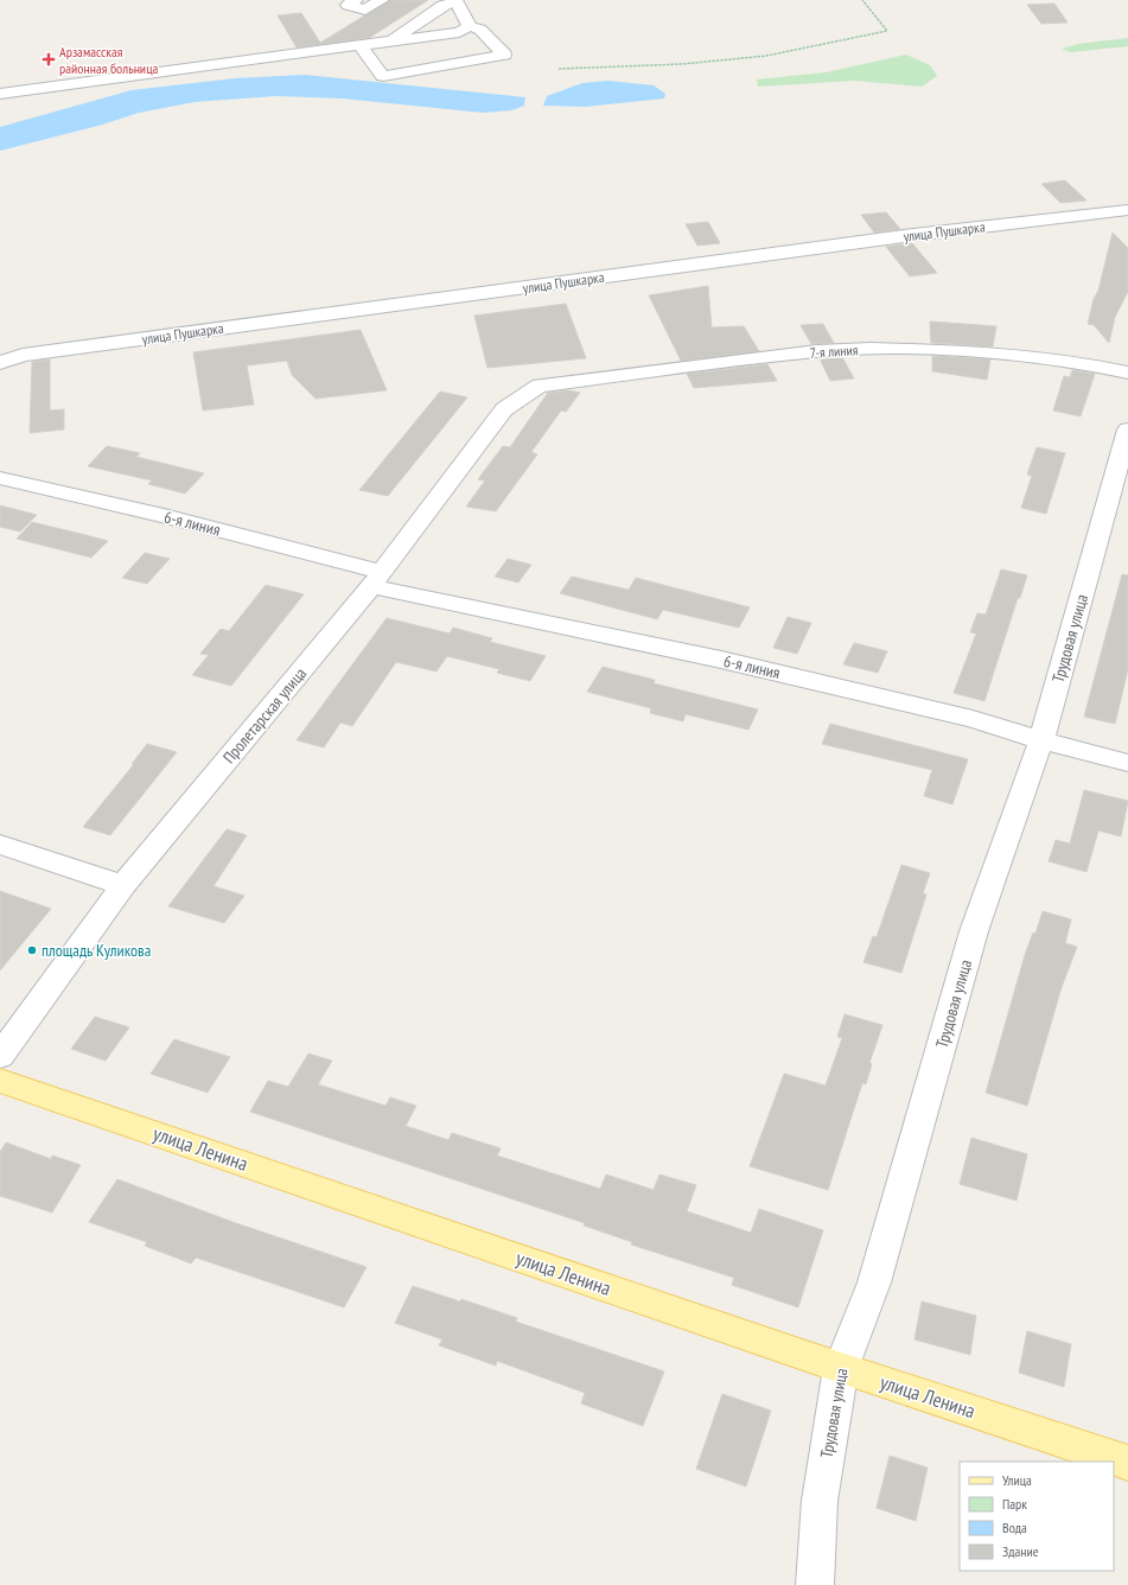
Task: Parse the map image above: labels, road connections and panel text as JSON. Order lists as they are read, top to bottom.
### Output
{
  "streets": {
    "main road": ["улица Ленина"],
    "street": [
      "улица Пушкарка",
      "7-я линия",
      "6-я линия",
      "Трудовая улица",
      "Пролетарская улица"
    ]
  },
  "crossings": [
    ["7-я линия", "Пролетарская улица"],
    ["6-я линия", "Трудовая улица"],
    ["6-я линия", "Пролетарская улица"],
    ["Трудовая улица", "улица Ленина"]
  ],
  "places": {
    "health": ["Арзамасская районная больница"],
    "other": ["площадь Куликова"]
  },
  "legend": [
    "Улица",
    "Парк",
    "Вода",
    "Здание"
  ]
}
